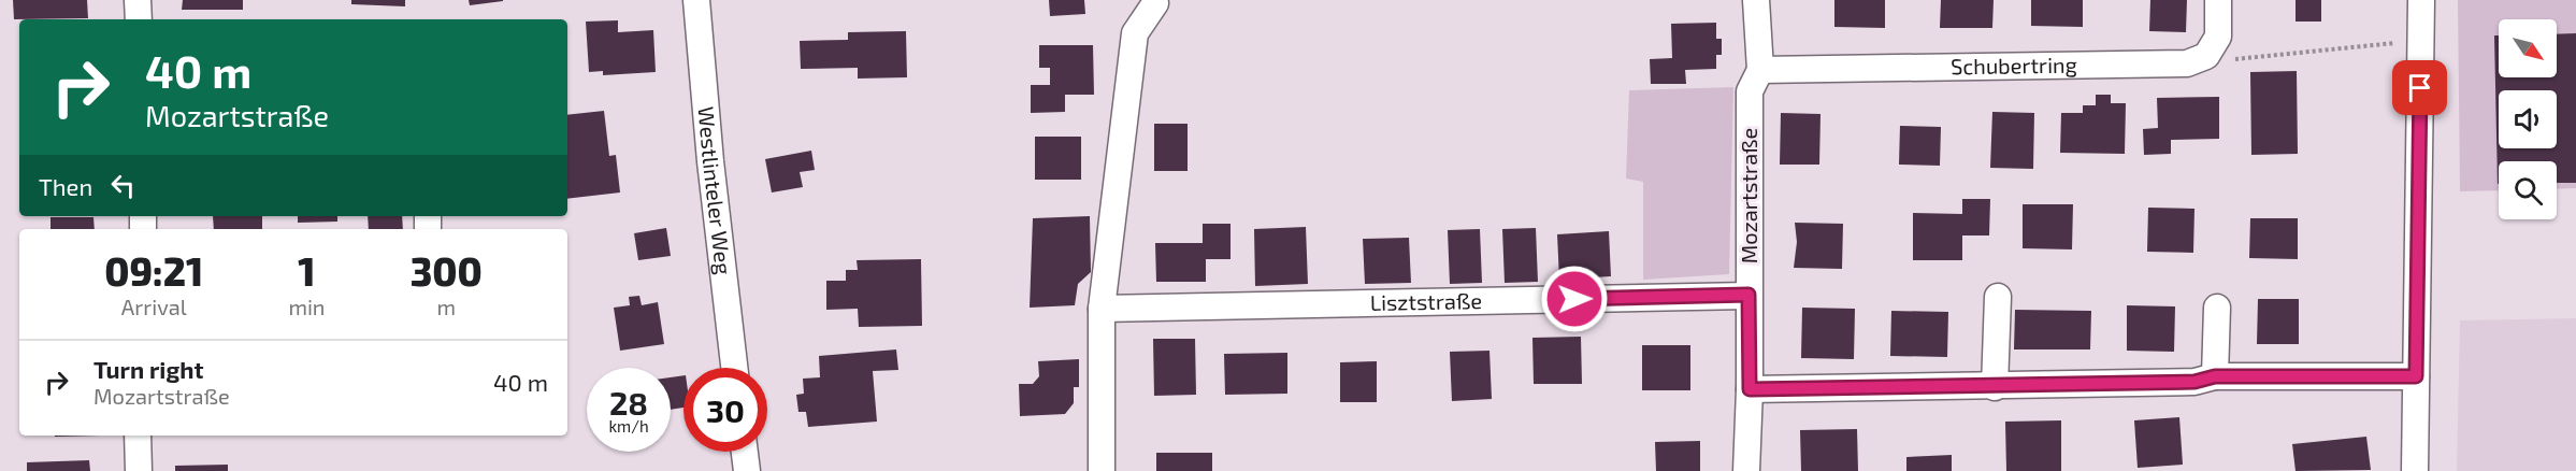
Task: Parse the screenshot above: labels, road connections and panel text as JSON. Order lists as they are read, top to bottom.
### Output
{
  "streets": {
    "street": [
      "Schubertring",
      "Westlinteler Weg",
      "Mozartstraße",
      "Lisztstraße"
    ]
  },
  "crossings": [
    ["Schubertring", "Mozartstraße"],
    ["Mozartstraße", "Lisztstraße"]
  ],
  "north": "bottom right",
  "page": {
    "turn": ["40 m", "Mozartstraße"],
    "then": "Then",
    "eta": [
      "09:21",
      "Arrival",
      "1",
      "min",
      "300",
      "m"
    ],
    "list": [
      {
        "name": "Turn right",
        "note": "Mozartstraße",
        "value": "40 m"
      }
    ],
    "speed": "28 km/h",
    "limit": "30"
  }
}
